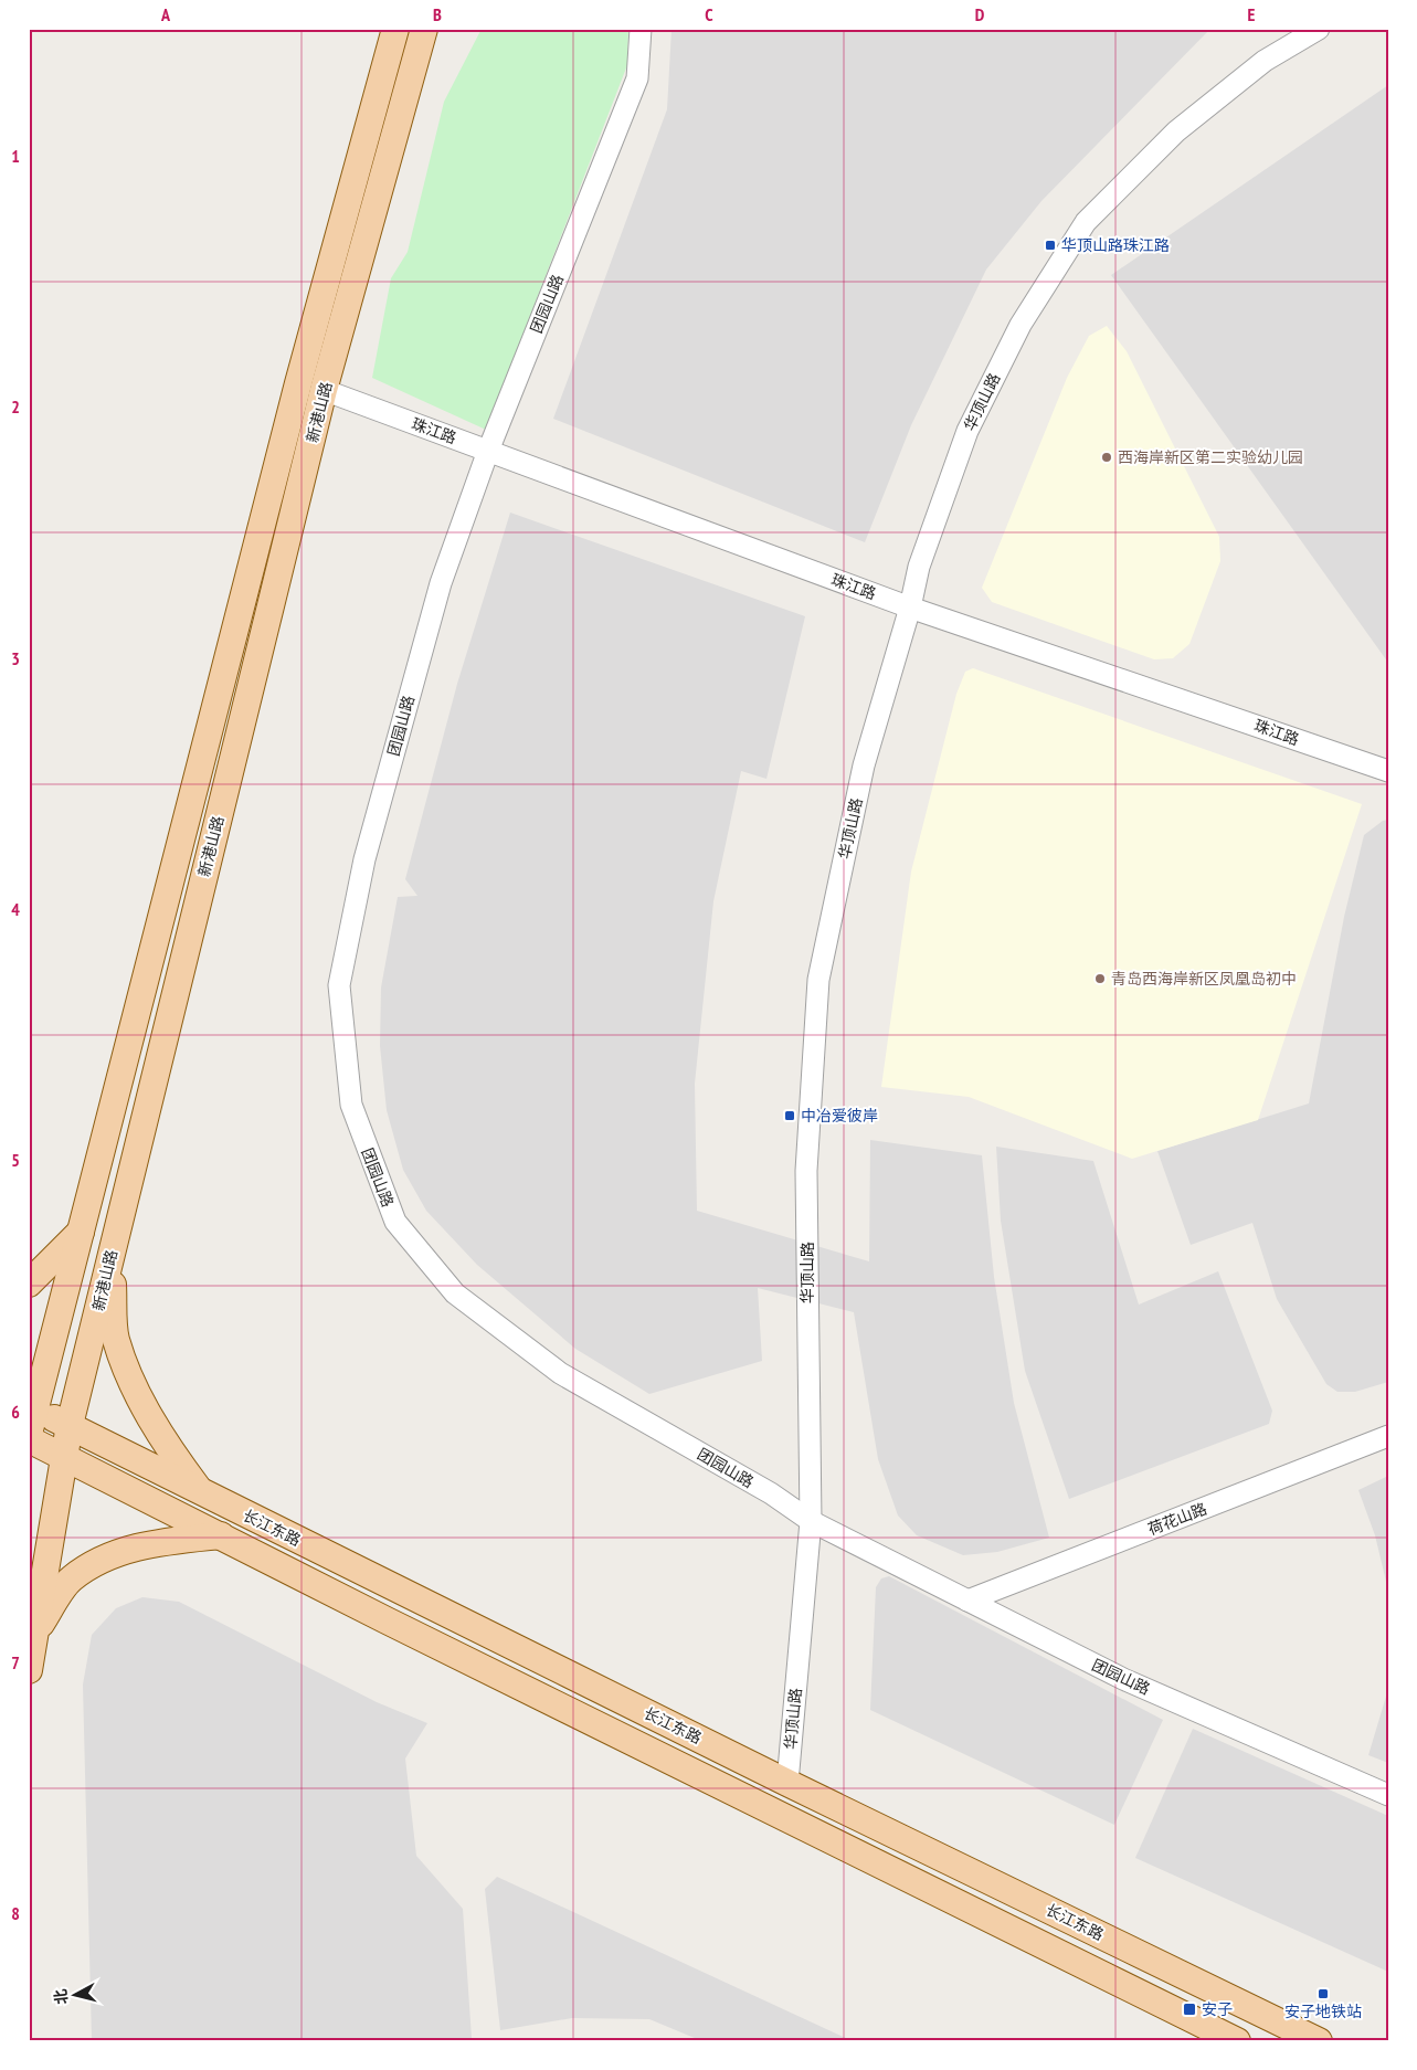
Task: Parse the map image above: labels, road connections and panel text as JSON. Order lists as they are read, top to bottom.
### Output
{
  "streets": {
    "main road": ["新港山路", "长江东路"],
    "street": [
      "团园山路",
      "华顶山路",
      "珠江路",
      "荷花山路"
    ]
  },
  "crossings": [
    ["团园山路", "华顶山路"],
    ["团园山路", "珠江路"],
    ["团园山路", "荷花山路"],
    ["华顶山路", "珠江路"],
    ["华顶山路", "长江东路"],
    ["新港山路", "珠江路"],
    ["新港山路", "长江东路"]
  ],
  "places": {
    "transit": [
      "华顶山路珠江路",
      "中冶爱彼岸",
      "安子地铁站",
      "安子"
    ],
    "other": ["西海岸新区第二实验幼儿园", "青岛西海岸新区凤凰岛初中"]
  },
  "north": "left",
  "grid": {
    "columns": [
      "A",
      "B",
      "C",
      "D",
      "E"
    ],
    "rows": [
      "1",
      "2",
      "3",
      "4",
      "5",
      "6",
      "7",
      "8"
    ]
  }
}
